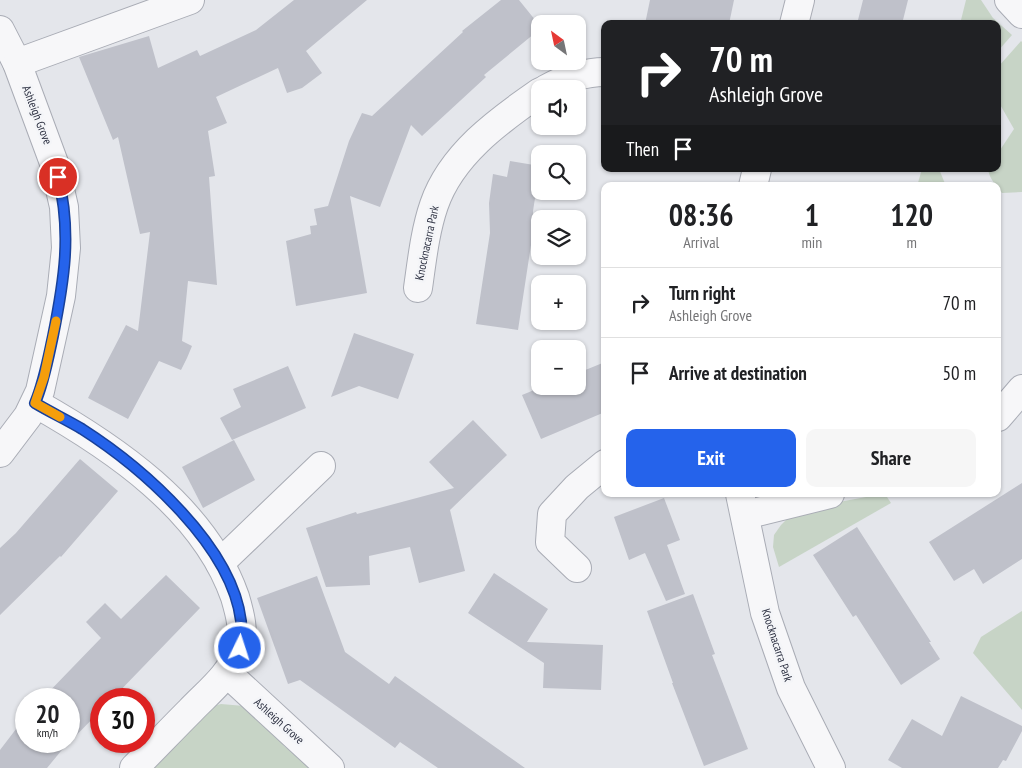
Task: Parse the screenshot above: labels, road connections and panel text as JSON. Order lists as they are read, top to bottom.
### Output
{
  "streets": {
    "street": ["Ashleigh Grove", "Knocknacarra Park"]
  },
  "north": "top left",
  "page": {
    "map_buttons": ["+", "−"],
    "turn": ["70 m", "Ashleigh Grove"],
    "then": "Then",
    "eta": [
      "08:36",
      "Arrival",
      "1",
      "min",
      "120",
      "m"
    ],
    "list": [
      {
        "name": "Turn right",
        "note": "Ashleigh Grove",
        "value": "70 m"
      },
      {
        "name": "Arrive at destination",
        "value": "50 m"
      }
    ],
    "buttons": ["Exit", "Share"],
    "speed": "20 km/h",
    "limit": "30"
  }
}
